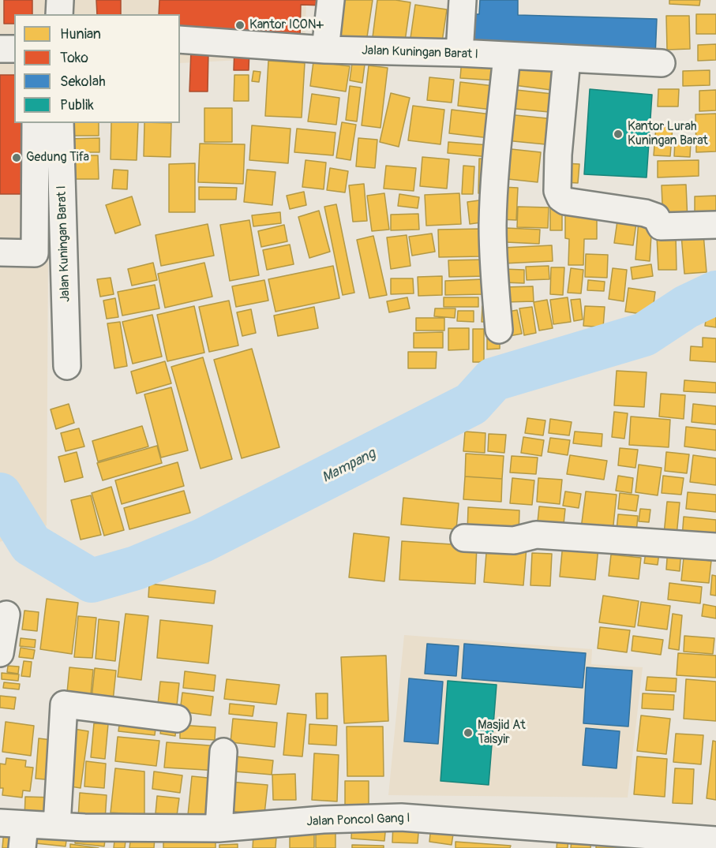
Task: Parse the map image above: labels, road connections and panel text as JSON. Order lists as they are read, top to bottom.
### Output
{
  "streets": {
    "street": ["Jalan Kuningan Barat I", "Jalan Poncol Gang I"]
  },
  "water": ["Mampang"],
  "places": [
    "Kantor ICON+",
    "Kantor Lurah Kuningan Barat",
    "Gedung Tifa",
    "Masjid At Taisyir"
  ],
  "legend": [
    "Hunian",
    "Toko",
    "Sekolah",
    "Publik"
  ]
}
